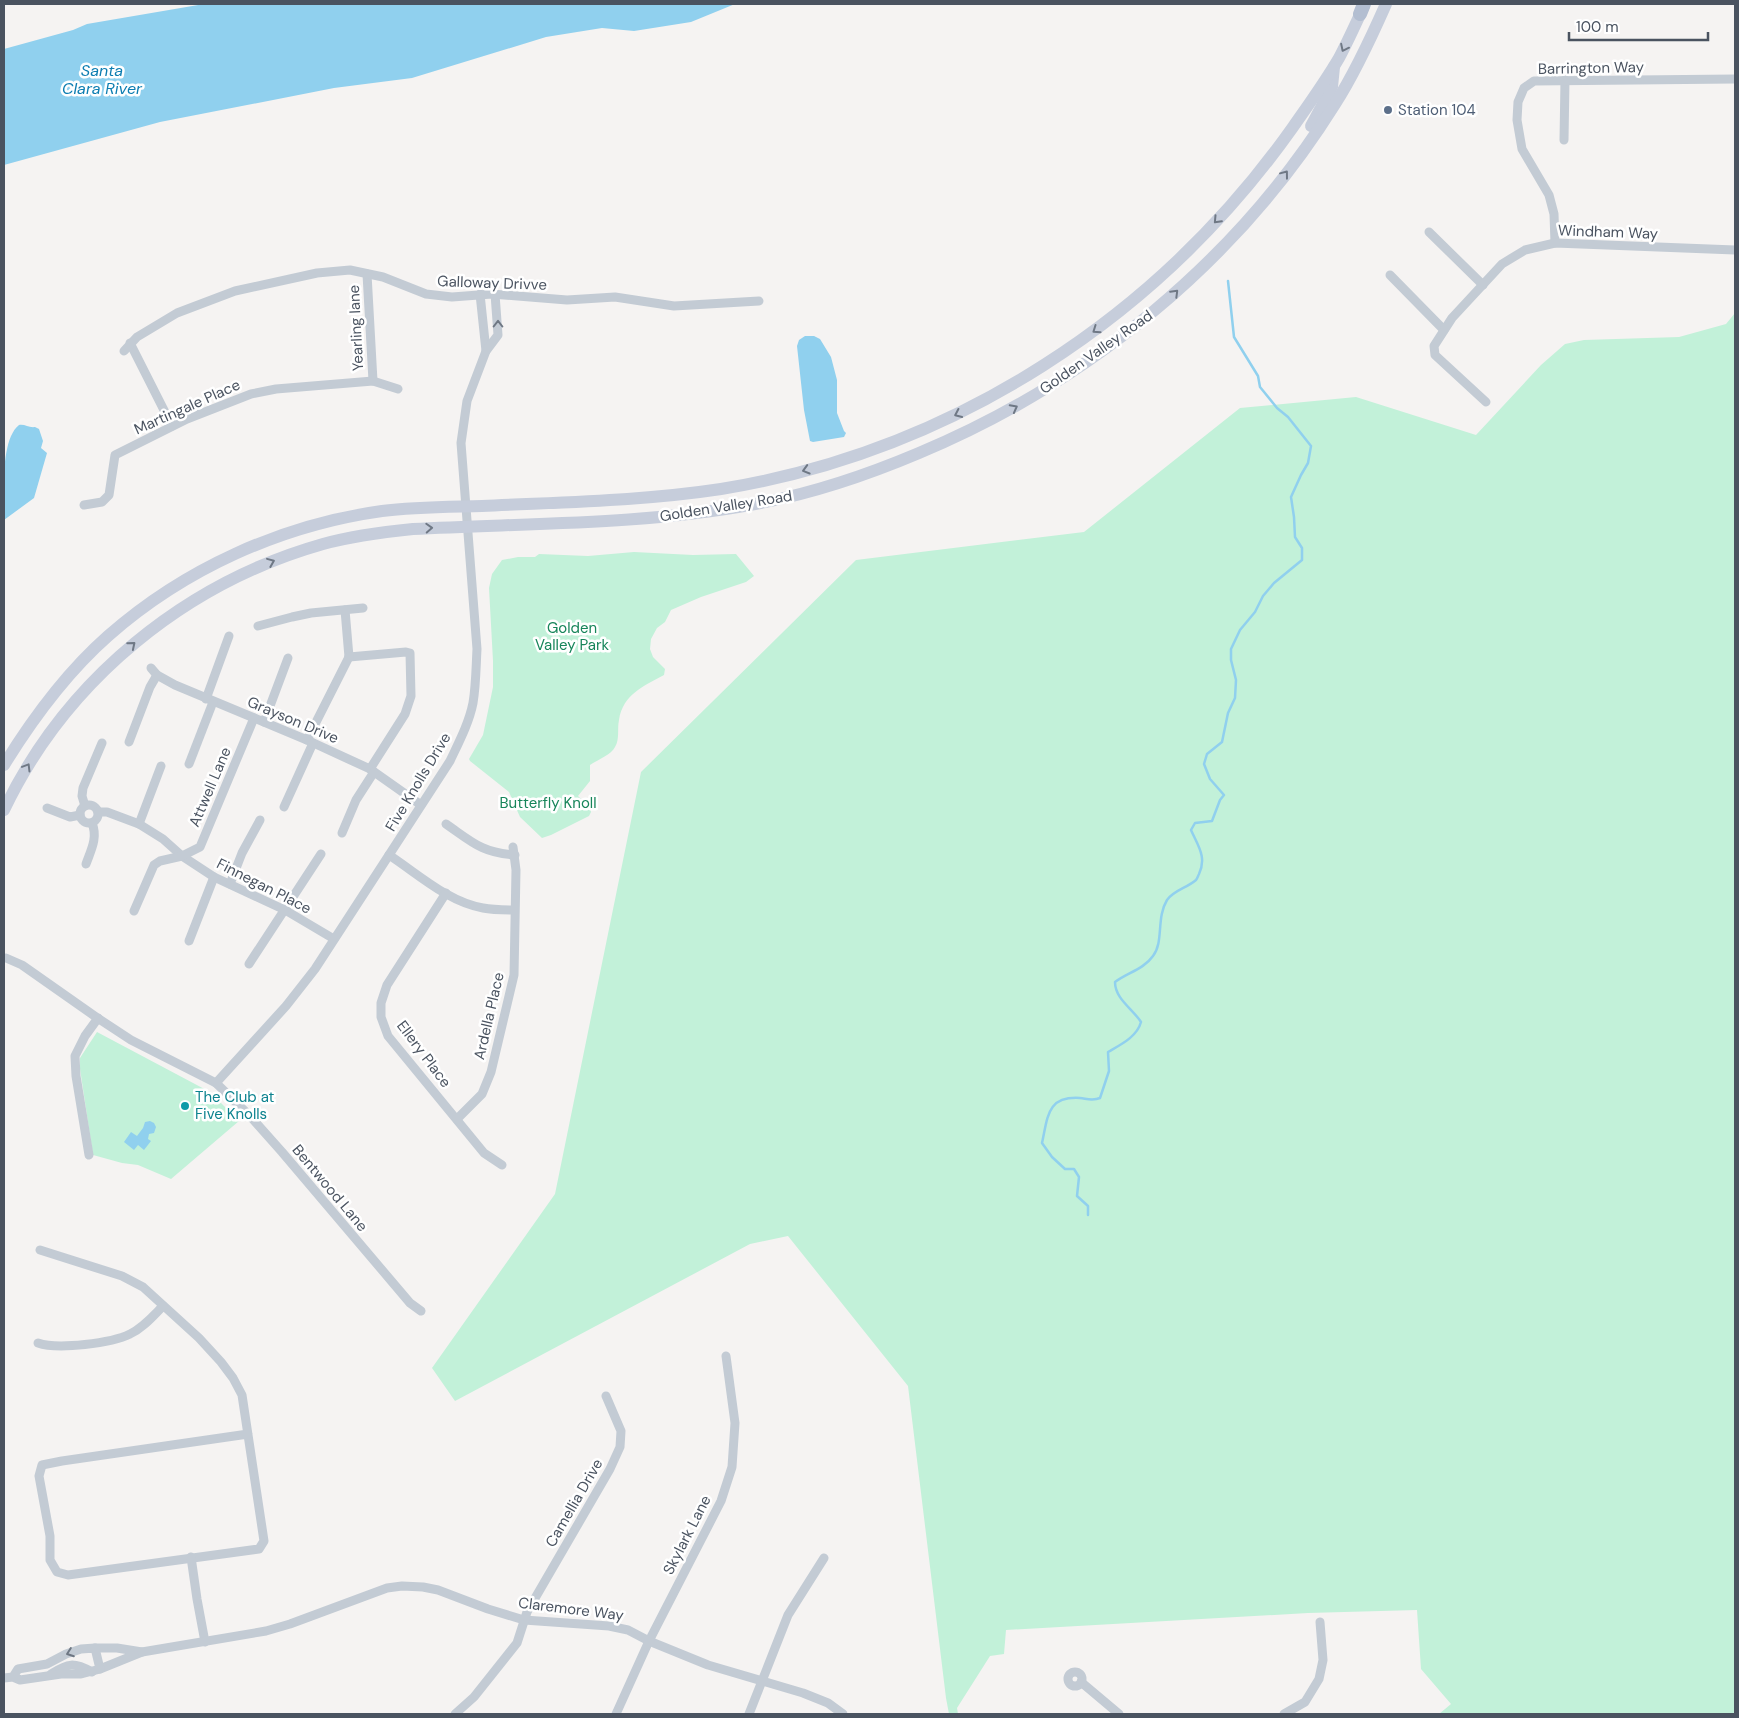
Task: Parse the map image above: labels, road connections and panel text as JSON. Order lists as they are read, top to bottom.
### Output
{
  "streets": {
    "main road": ["Golden Valley Road"],
    "street": [
      "Barrington Way",
      "Windham Way",
      "Galloway Drivve",
      "Yearling lane",
      "Martingale Place",
      "Grayson Drive",
      "Five Knolls Drive",
      "Attwell Lane",
      "Finnegan Place",
      "Ardella Place",
      "Ellery Place",
      "Bentwood Lane",
      "Camellia Drive",
      "Skylark Lane",
      "Claremore Way"
    ]
  },
  "crossings": [
    ["Barrington Way", "Windham Way"],
    ["Galloway Drivve", "Yearling lane"],
    ["Galloway Drivve", "Five Knolls Drive"],
    ["Yearling lane", "Martingale Place"],
    ["Golden Valley Road", "Five Knolls Drive"],
    ["Grayson Drive", "Five Knolls Drive"],
    ["Grayson Drive", "Attwell Lane"],
    ["Five Knolls Drive", "Finnegan Place"],
    ["Five Knolls Drive", "Bentwood Lane"],
    ["Attwell Lane", "Finnegan Place"],
    ["Ardella Place", "Ellery Place"],
    ["Camellia Drive", "Claremore Way"],
    ["Skylark Lane", "Claremore Way"]
  ],
  "water": ["Santa Clara River"],
  "parks": ["Golden Valley Park", "Butterfly Knoll"],
  "places": ["Station 104", "The Club at Five Knolls"],
  "scale_bar": "100 m"
}
